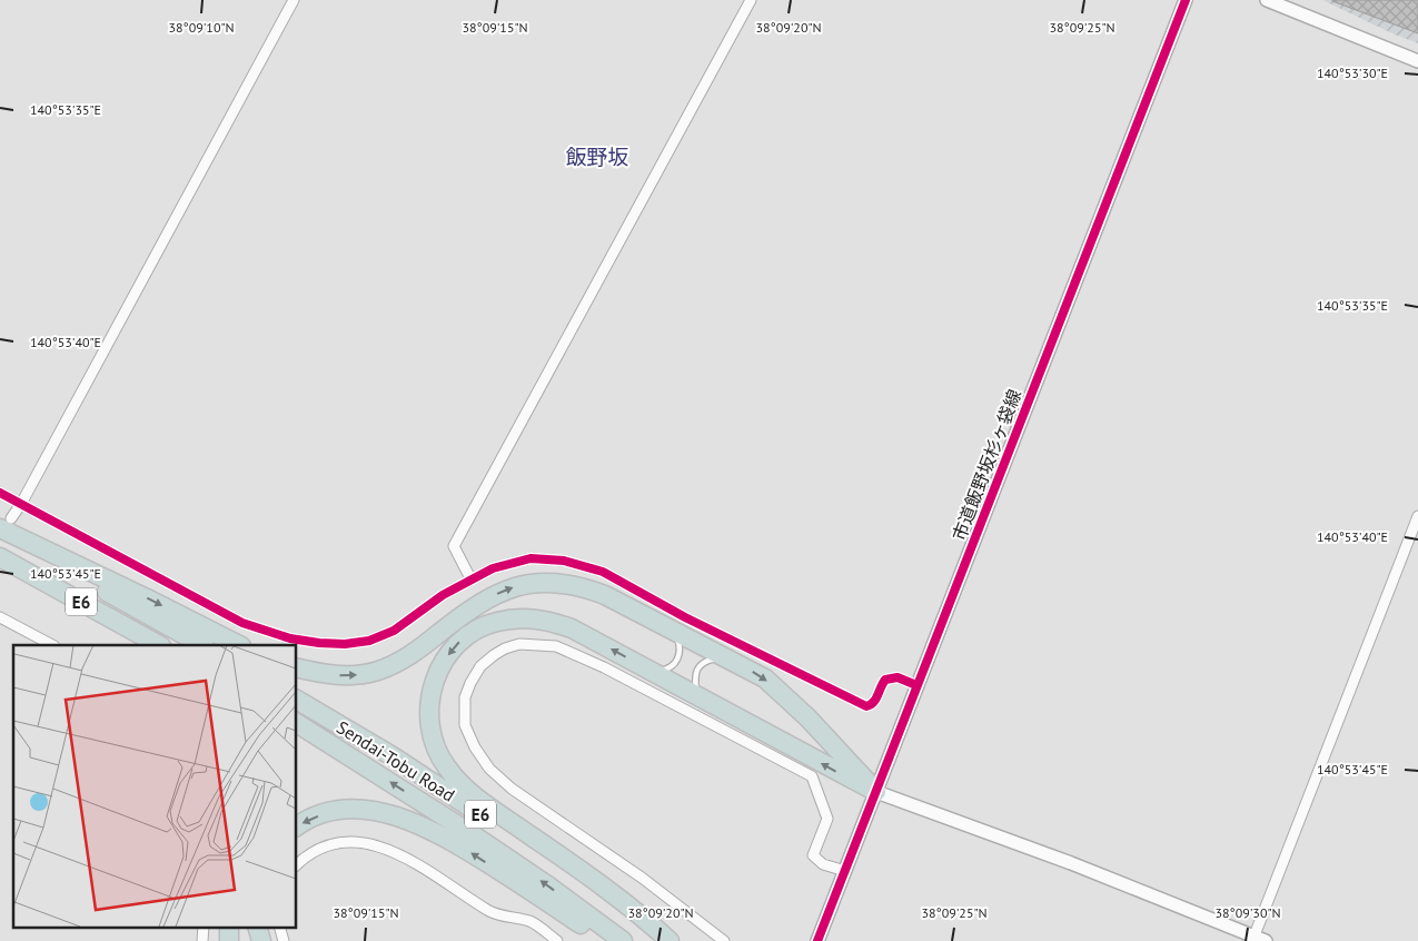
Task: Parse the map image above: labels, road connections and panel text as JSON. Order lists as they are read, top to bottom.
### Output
{
  "streets": {
    "highway": ["E6", "Sendai-Tobu Road"],
    "street": ["市道飯野坂杉ヶ袋線"]
  },
  "districts": ["飯野坂"],
  "coordinates": [
    "38°09'10\"N",
    "38°09'15\"N",
    "38°09'20\"N",
    "38°09'25\"N",
    "140°53'30\"E",
    "140°53'35\"E",
    "140°53'40\"E",
    "140°53'45\"E",
    "38°09'30\"N"
  ]
}
